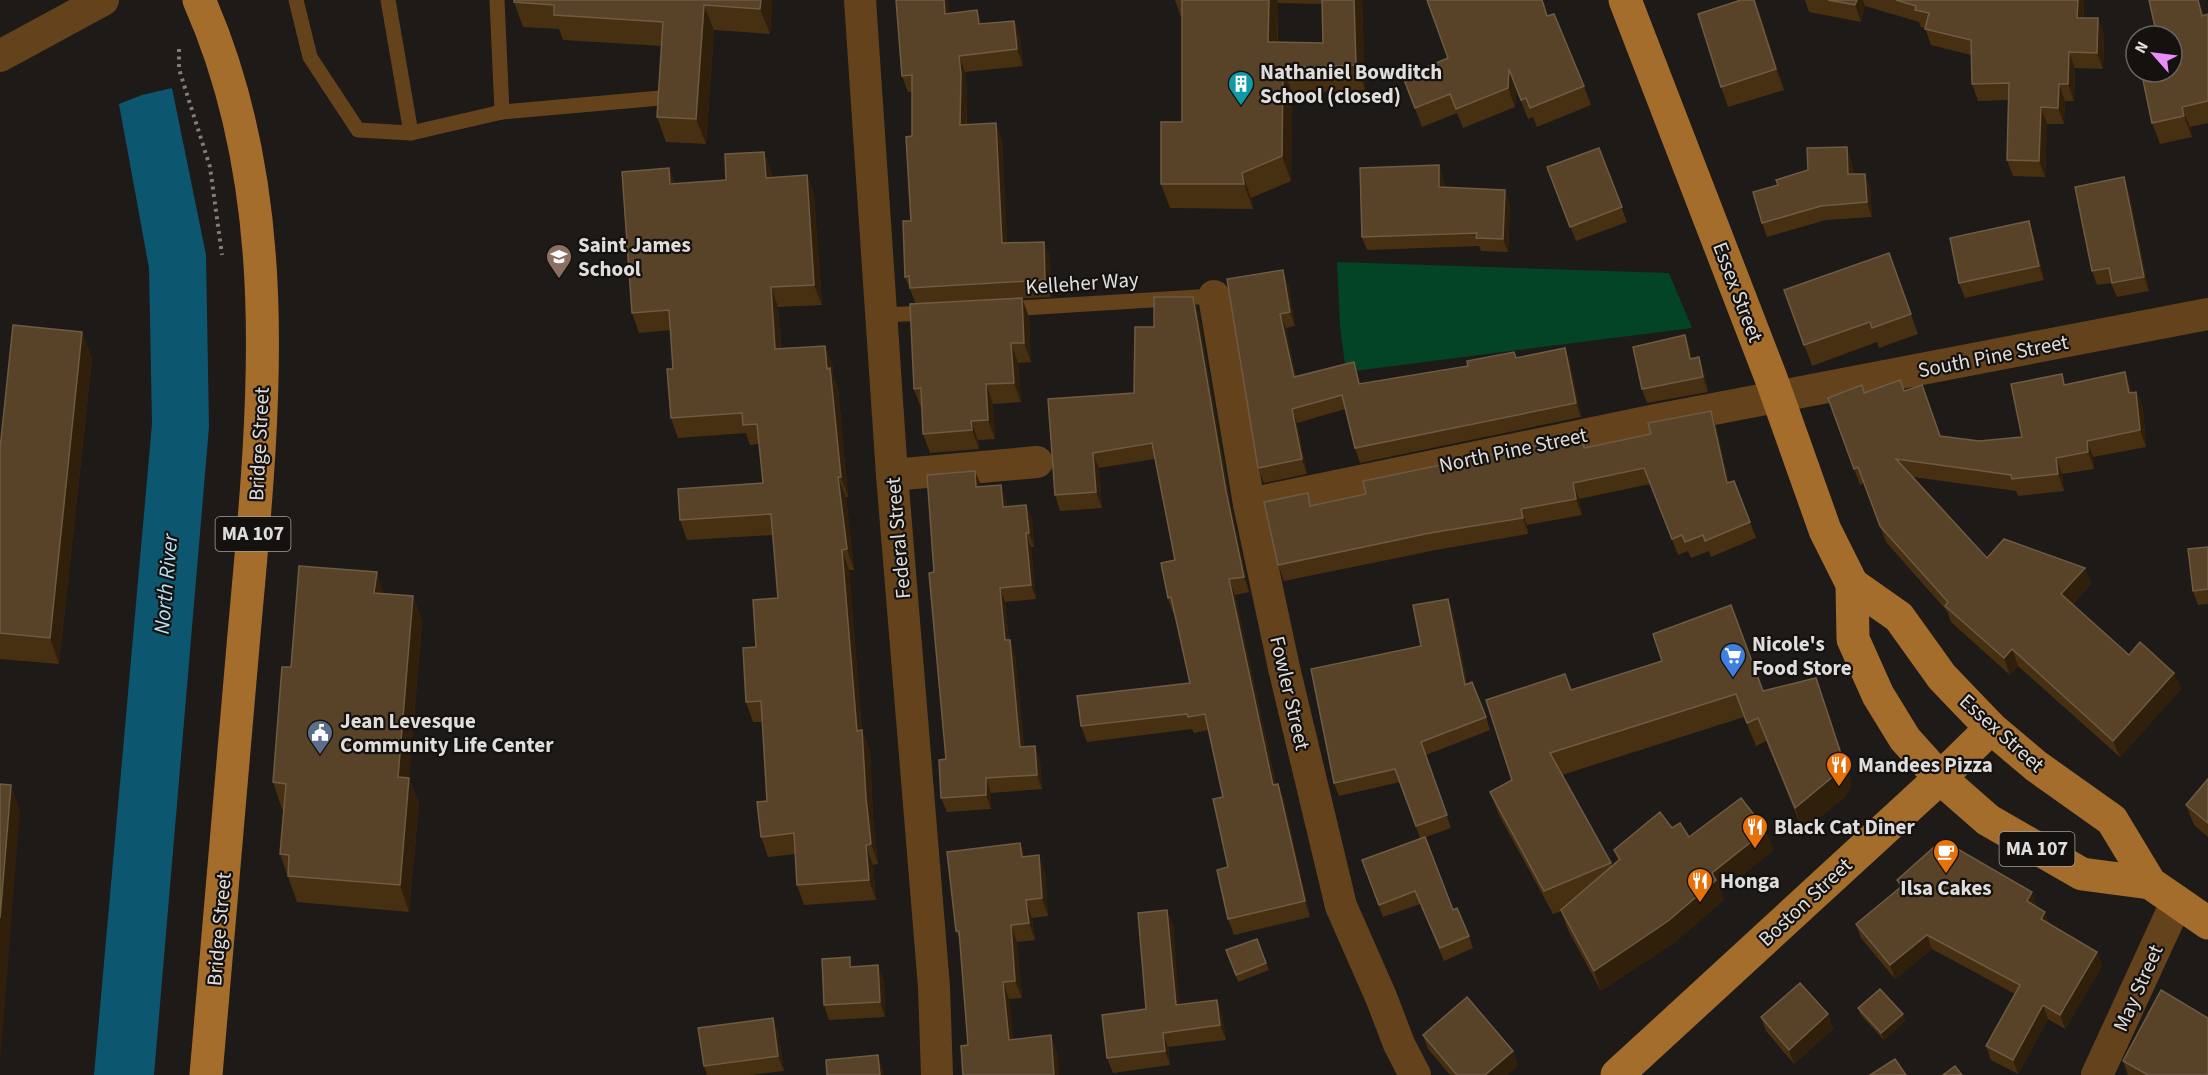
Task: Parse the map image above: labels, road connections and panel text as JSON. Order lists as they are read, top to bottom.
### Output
{
  "streets": {
    "main road": [
      "Essex Street",
      "Bridge Street",
      "MA 107",
      "Boston Street"
    ],
    "street": [
      "South Pine Street",
      "North Pine Street",
      "Federal Street",
      "Fowler Street",
      "May Street"
    ],
    "lane": ["Kelleher Way"]
  },
  "crossings": [
    ["Kelleher Way", "Fowler Street"],
    ["Essex Street", "South Pine Street"],
    ["Essex Street", "North Pine Street"],
    ["Essex Street", "Boston Street"],
    ["Essex Street", "May Street"],
    ["South Pine Street", "North Pine Street"],
    ["North Pine Street", "Fowler Street"]
  ],
  "water": ["North River"],
  "places": {
    "building": ["Nathaniel Bowditch School (closed)"],
    "school or university": ["Saint James School"],
    "supermarket": ["Nicole's Food Store"],
    "public building": ["Jean Levesque Community Life Center"],
    "restaurant": ["Mandees Pizza", "Black Cat Diner", "Honga"],
    "cafe": ["Ilsa Cakes"]
  },
  "north": "top left"
}
